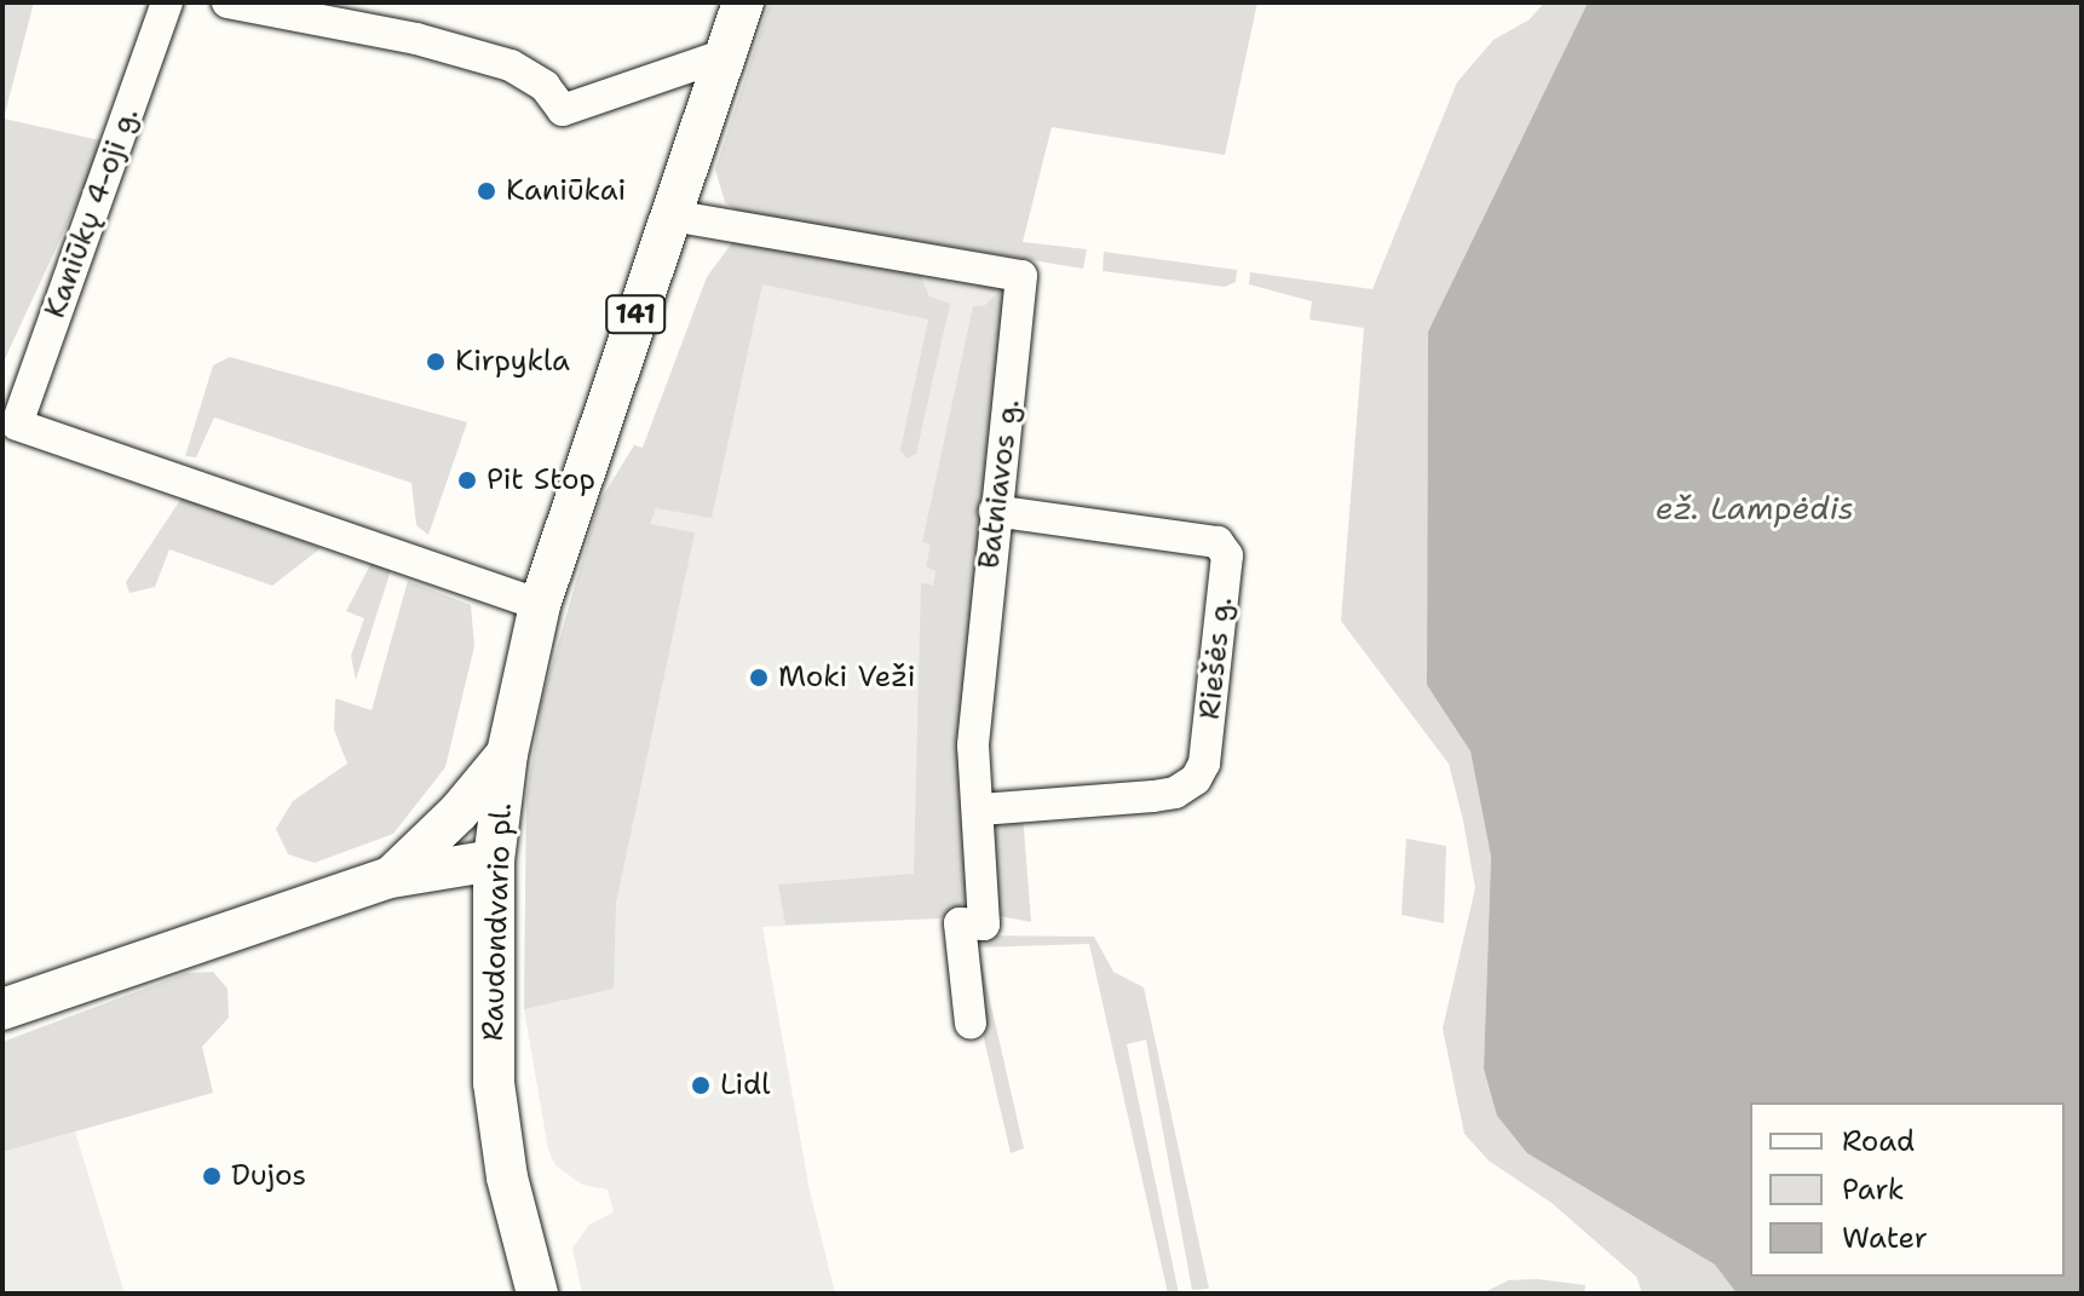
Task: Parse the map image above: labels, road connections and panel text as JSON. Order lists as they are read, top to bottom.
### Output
{
  "streets": {
    "main road": ["141", "Raudondvario pl."],
    "street": ["Kaniūkų 4-oji g.", "Batniavos g.", "Riešės g."]
  },
  "crossings": [
    ["Kaniūkų 4-oji g.", "Raudondvario pl."],
    ["Batniavos g.", "Riešės g."],
    ["Batniavos g.", "Raudondvario pl."]
  ],
  "water": ["ež. Lampėdis"],
  "places": [
    "Kaniūkai",
    "Kirpykla",
    "Pit Stop",
    "Moki Veži",
    "Lidl",
    "Dujos"
  ],
  "legend": ["Road", "Park", "Water"]
}
